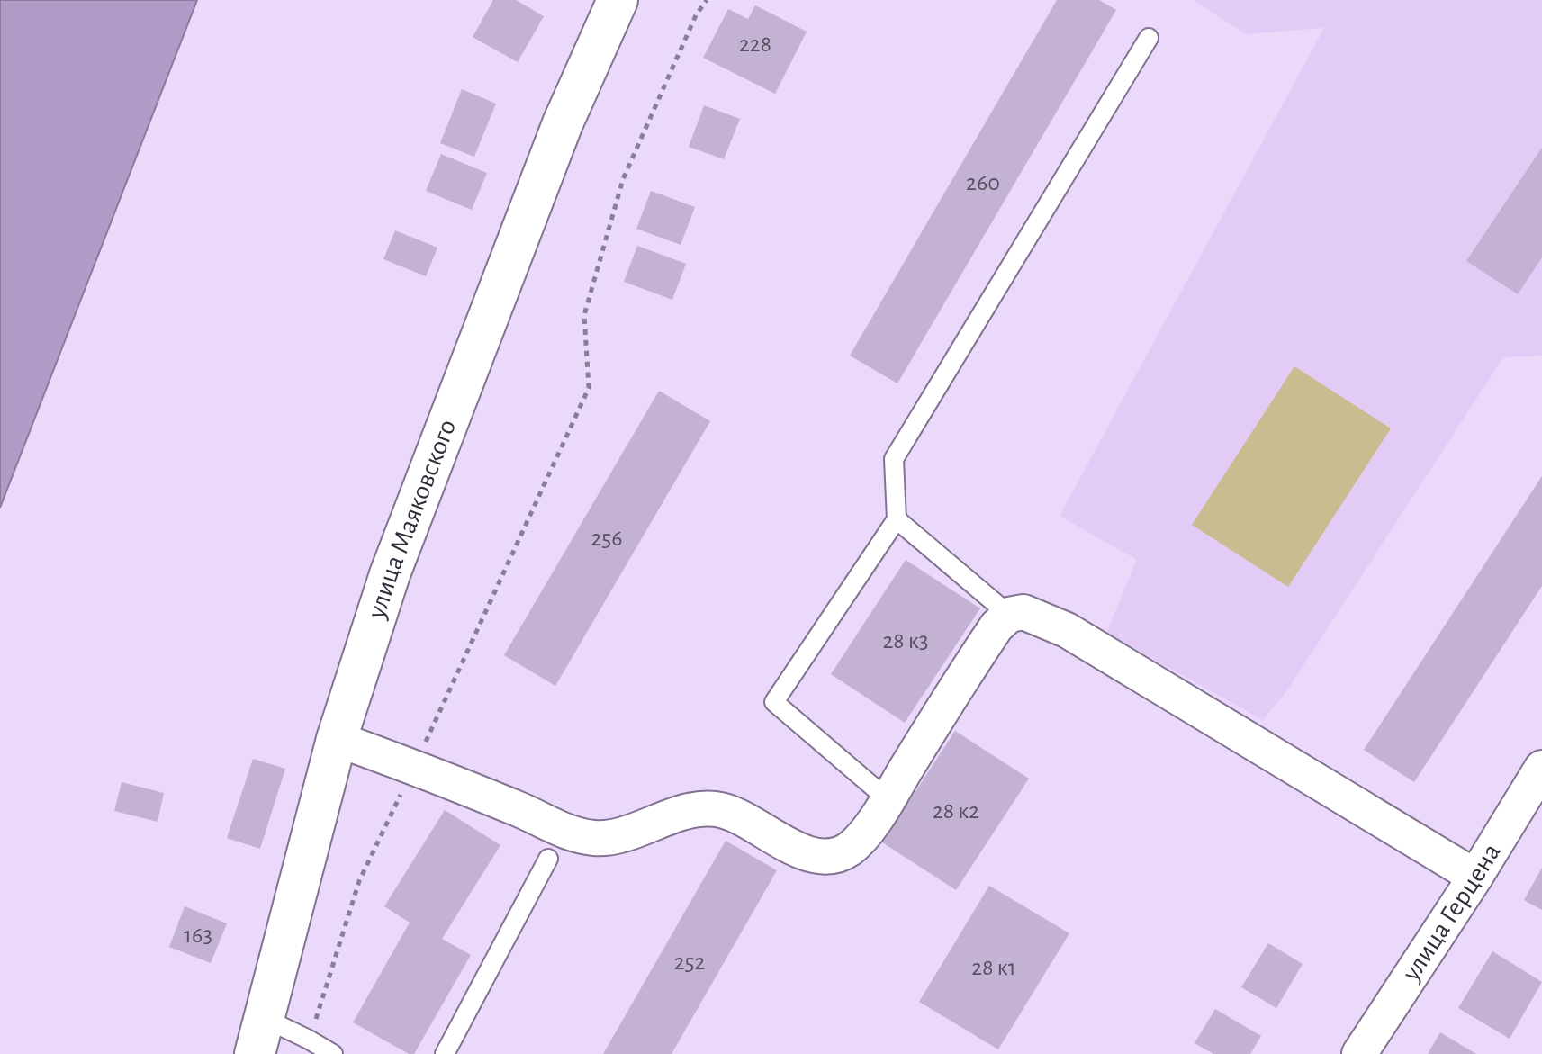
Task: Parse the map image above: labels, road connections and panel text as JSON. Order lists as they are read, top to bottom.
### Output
{
  "streets": {
    "street": ["улица Маяковского", "улица Герцена"]
  },
  "house_numbers": [
    "228",
    "260",
    "256",
    "28 к3",
    "28 к2",
    "163",
    "252",
    "28 к1"
  ]
}
